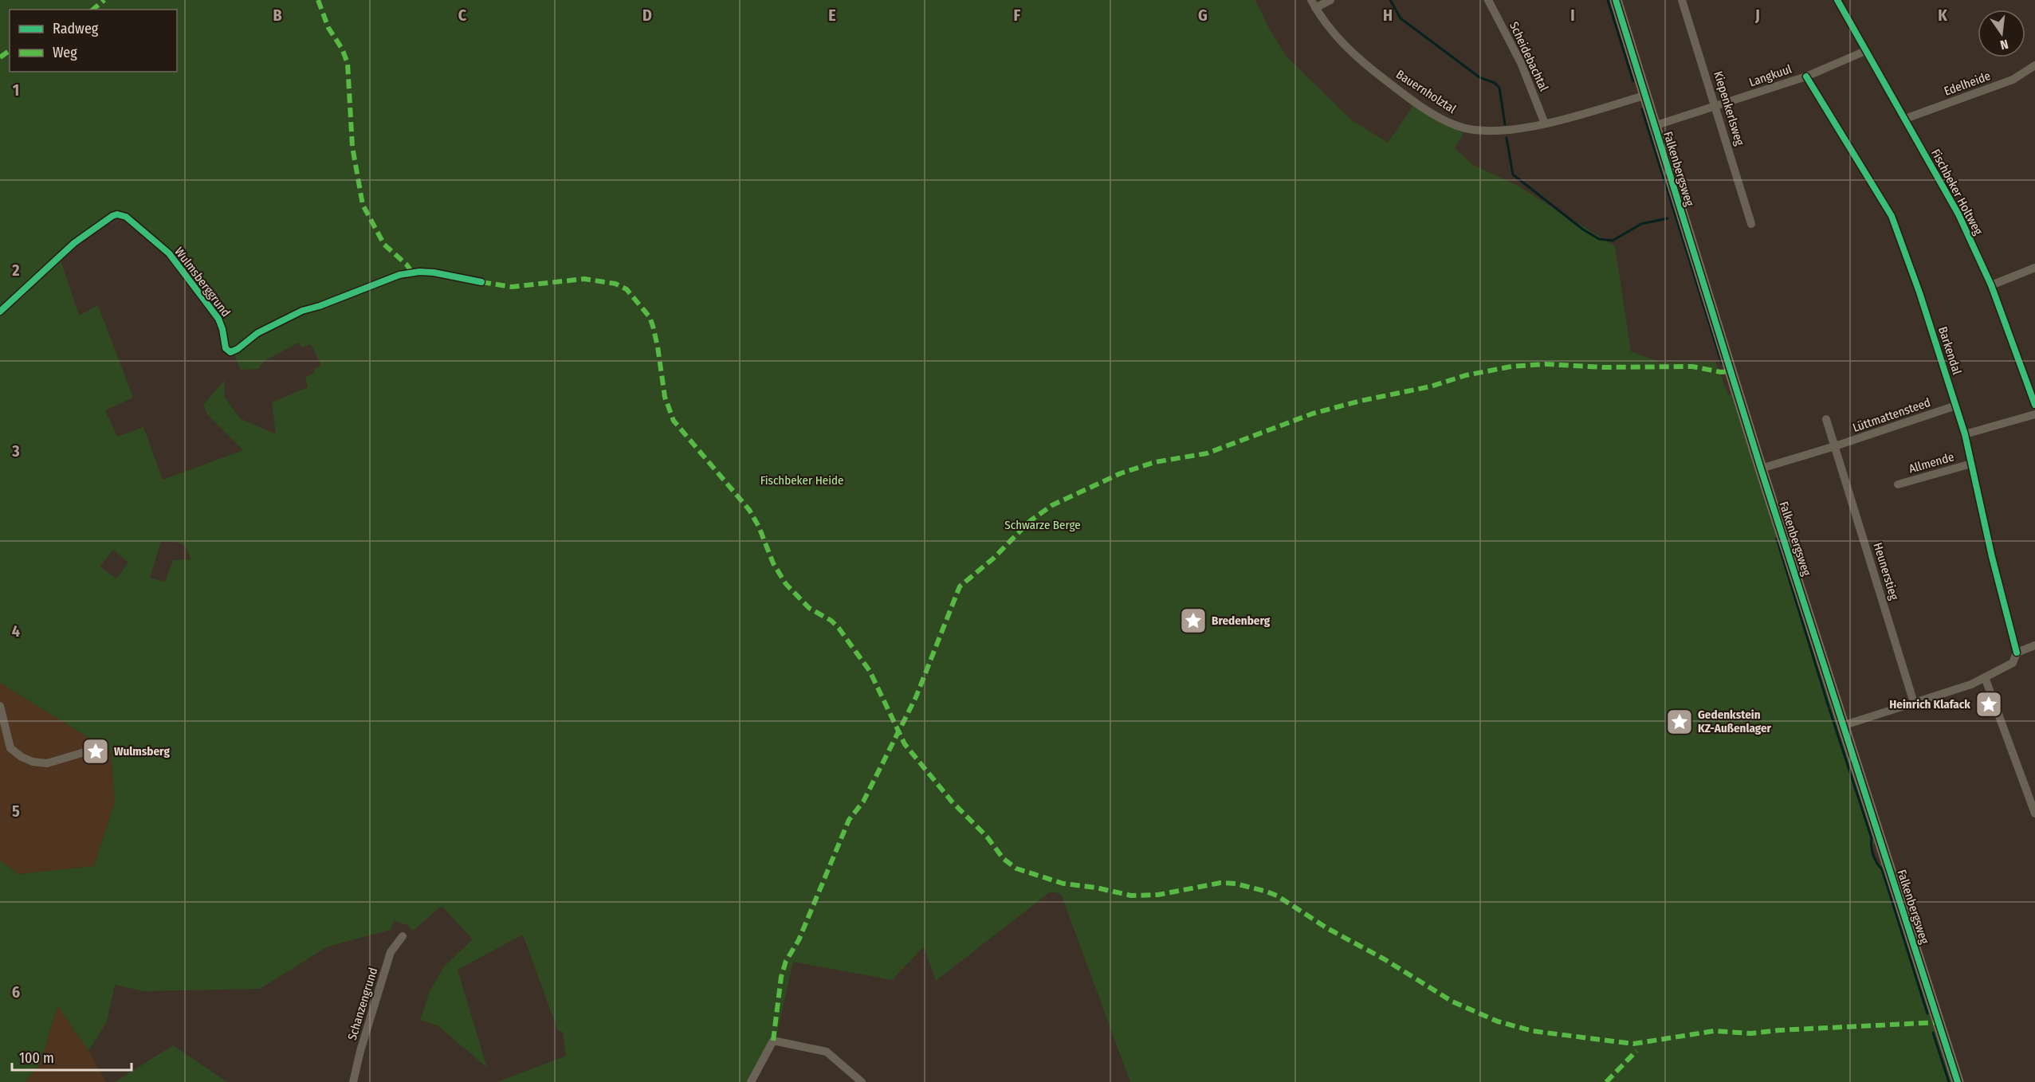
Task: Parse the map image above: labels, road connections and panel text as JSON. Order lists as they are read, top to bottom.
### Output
{
  "streets": {
    "street": [
      "Scheidebachtal",
      "Langkuul",
      "Edelheide",
      "Bauernholztal",
      "Kiepenkerlsweg",
      "Falkenbergsweg",
      "Fischbeker Holtweg",
      "Wulmsberggrund",
      "Barkendal",
      "Lüttmattensteed",
      "Allmende",
      "Heunerstieg",
      "Schanzengrund"
    ]
  },
  "crossings": [
    ["Scheidebachtal", "Bauernholztal"],
    ["Langkuul", "Kiepenkerlsweg"],
    ["Langkuul", "Falkenbergsweg"],
    ["Langkuul", "Fischbeker Holtweg"],
    ["Langkuul", "Barkendal"],
    ["Edelheide", "Fischbeker Holtweg"],
    ["Bauernholztal", "Falkenbergsweg"],
    ["Falkenbergsweg", "Lüttmattensteed"],
    ["Barkendal", "Lüttmattensteed"],
    ["Barkendal", "Allmende"],
    ["Lüttmattensteed", "Heunerstieg"]
  ],
  "parks": ["Fischbeker Heide", "Schwarze Berge"],
  "places": {
    "place": [
      "Bredenberg",
      "Heinrich Klafack",
      "Gedenkstein KZ-Außenlager",
      "Wulmsberg"
    ]
  },
  "legend": ["Radweg", "Weg"],
  "scale_bar": "100 m",
  "north": "bottom",
  "grid": {
    "columns": [
      "B",
      "C",
      "D",
      "E",
      "F",
      "G",
      "H",
      "I",
      "J",
      "K"
    ],
    "rows": [
      "1",
      "2",
      "3",
      "4",
      "5",
      "6"
    ]
  }
}
